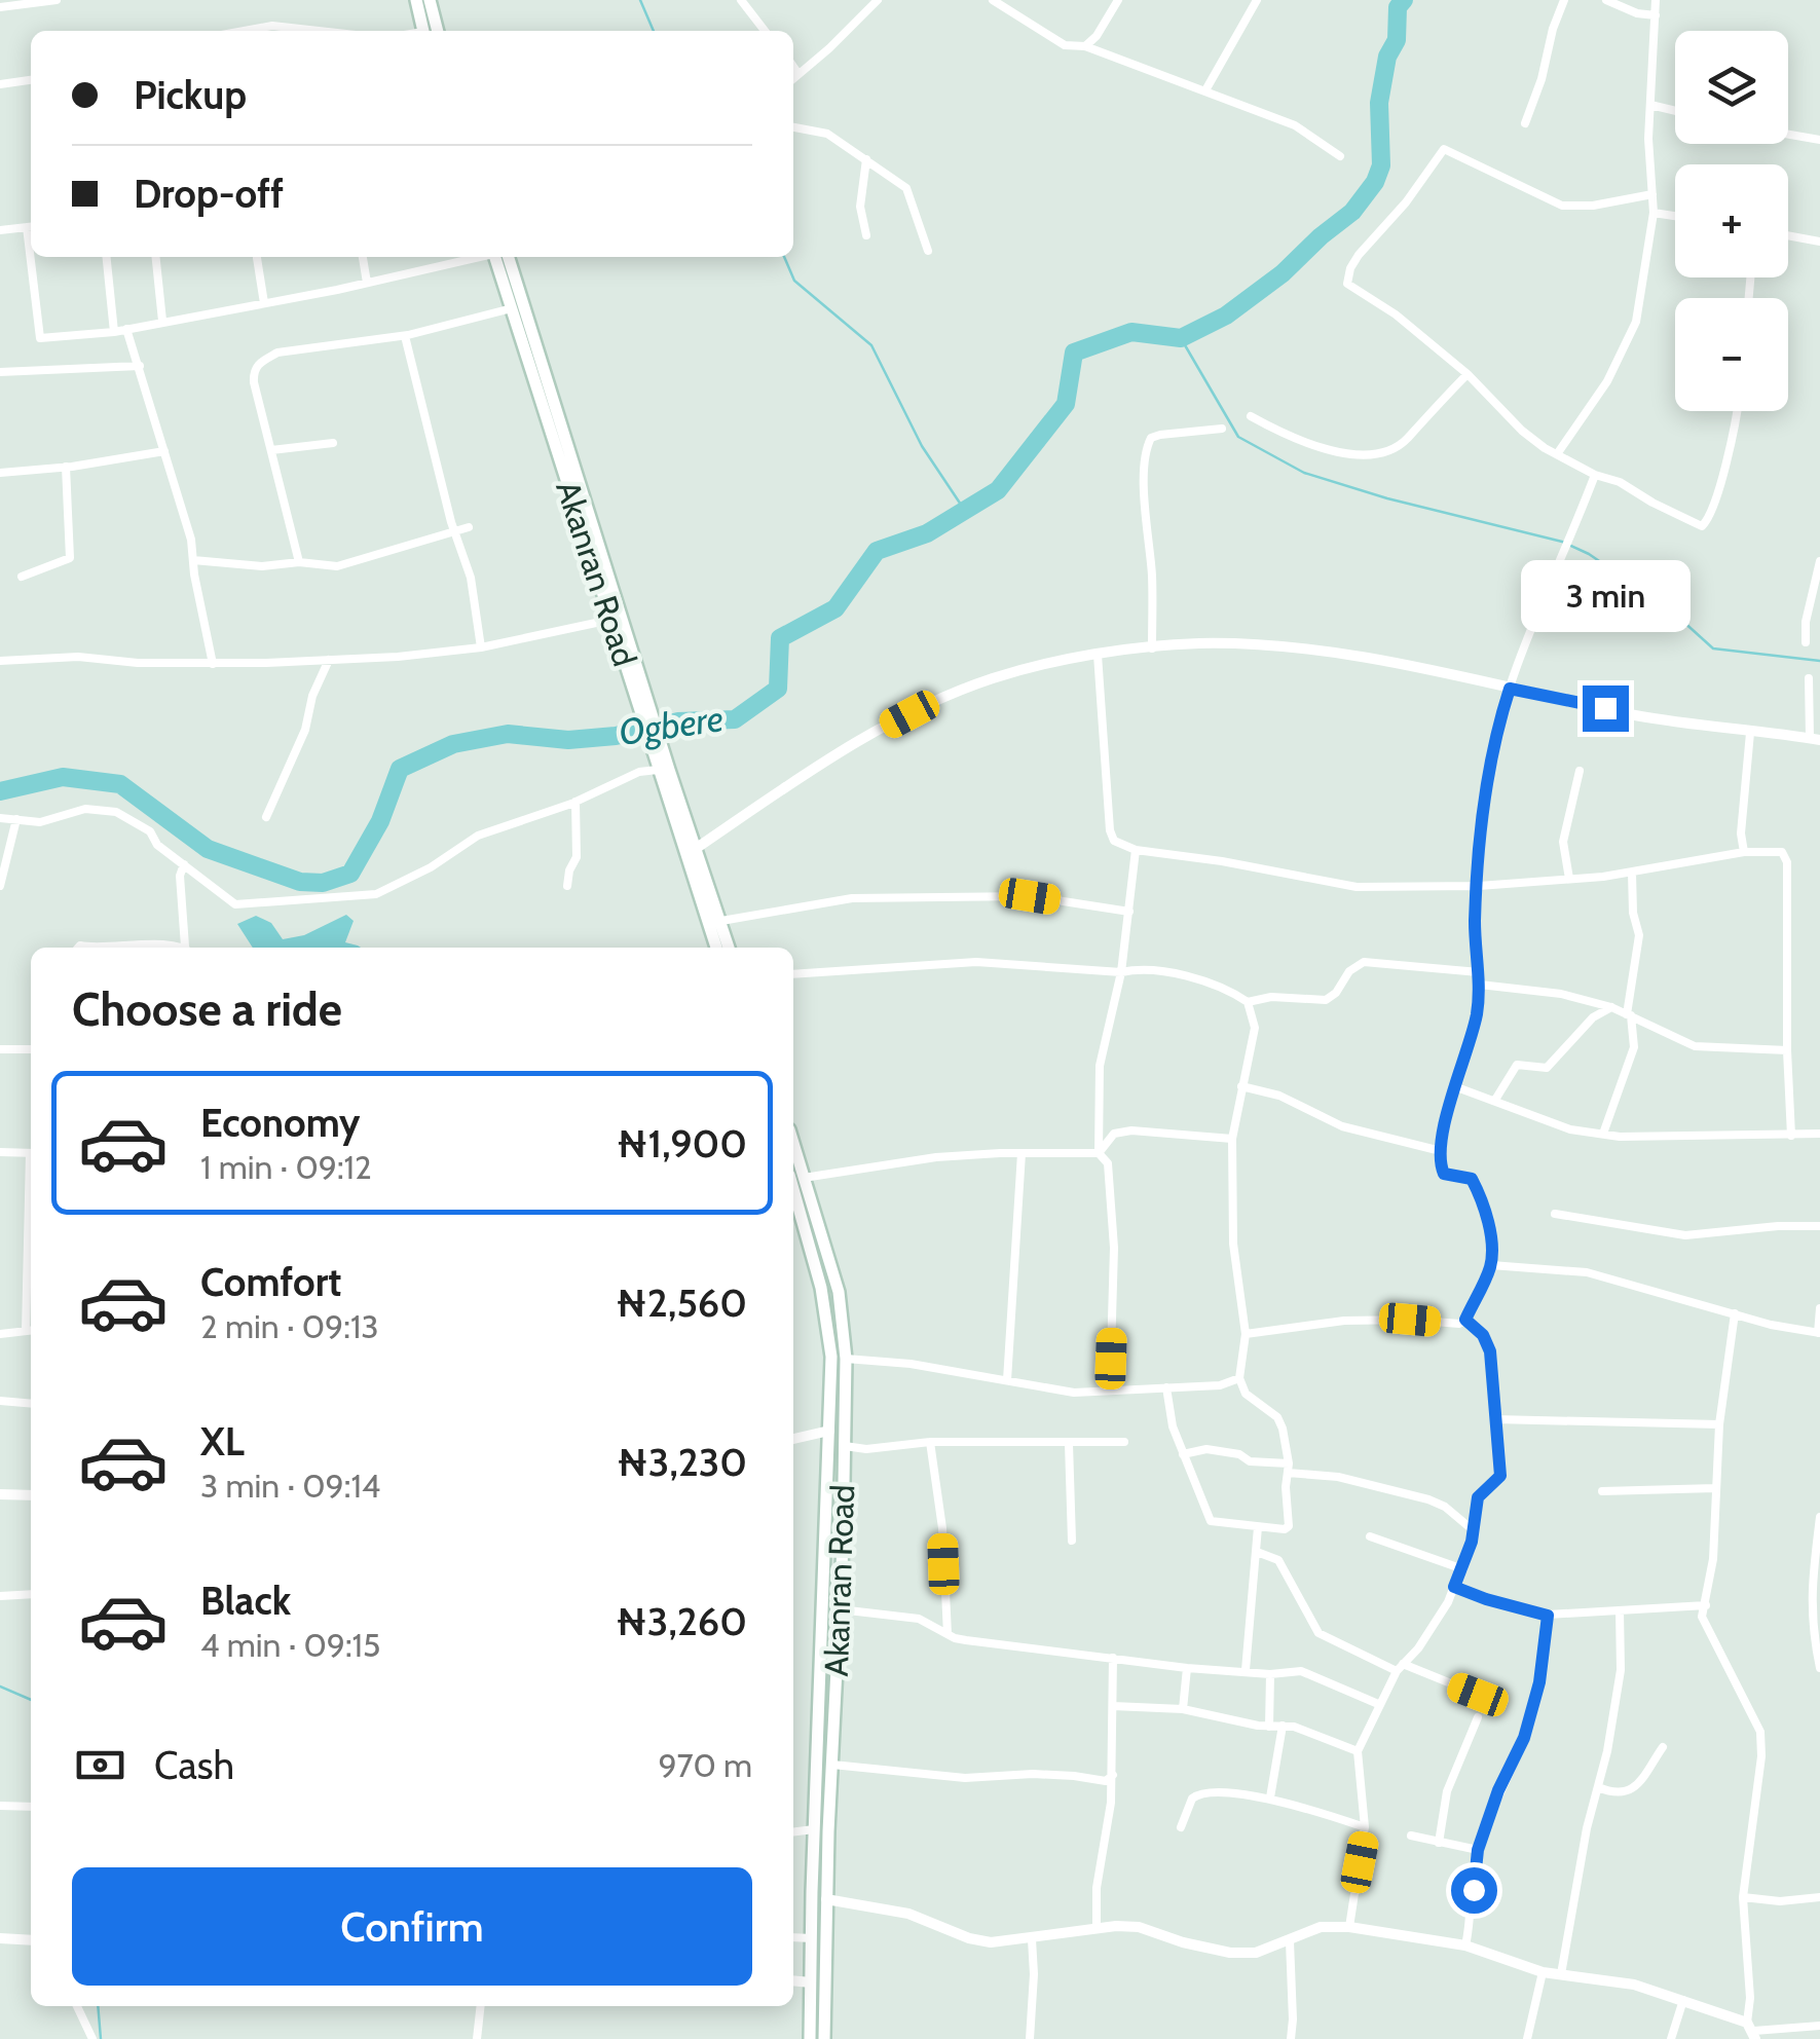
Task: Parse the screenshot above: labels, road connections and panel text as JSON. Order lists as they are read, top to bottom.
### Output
{
  "streets": {
    "main road": ["Akanran Road"]
  },
  "water": ["Ogbere"],
  "page": {
    "map_buttons": ["+", "−"],
    "banner": ["Pickup", "Drop-off"],
    "bubble": "3 min",
    "heading": "Choose a ride",
    "list": [
      {
        "name": "Economy",
        "note": "1 min · 09:12",
        "value": "₦1,900"
      },
      {
        "name": "Comfort",
        "note": "2 min · 09:13",
        "value": "₦2,560"
      },
      {
        "name": "XL",
        "note": "3 min · 09:14",
        "value": "₦3,230"
      },
      {
        "name": "Black",
        "note": "4 min · 09:15",
        "value": "₦3,260"
      }
    ],
    "pay": ["Cash", "970 m"],
    "buttons": "Confirm"
  }
}
